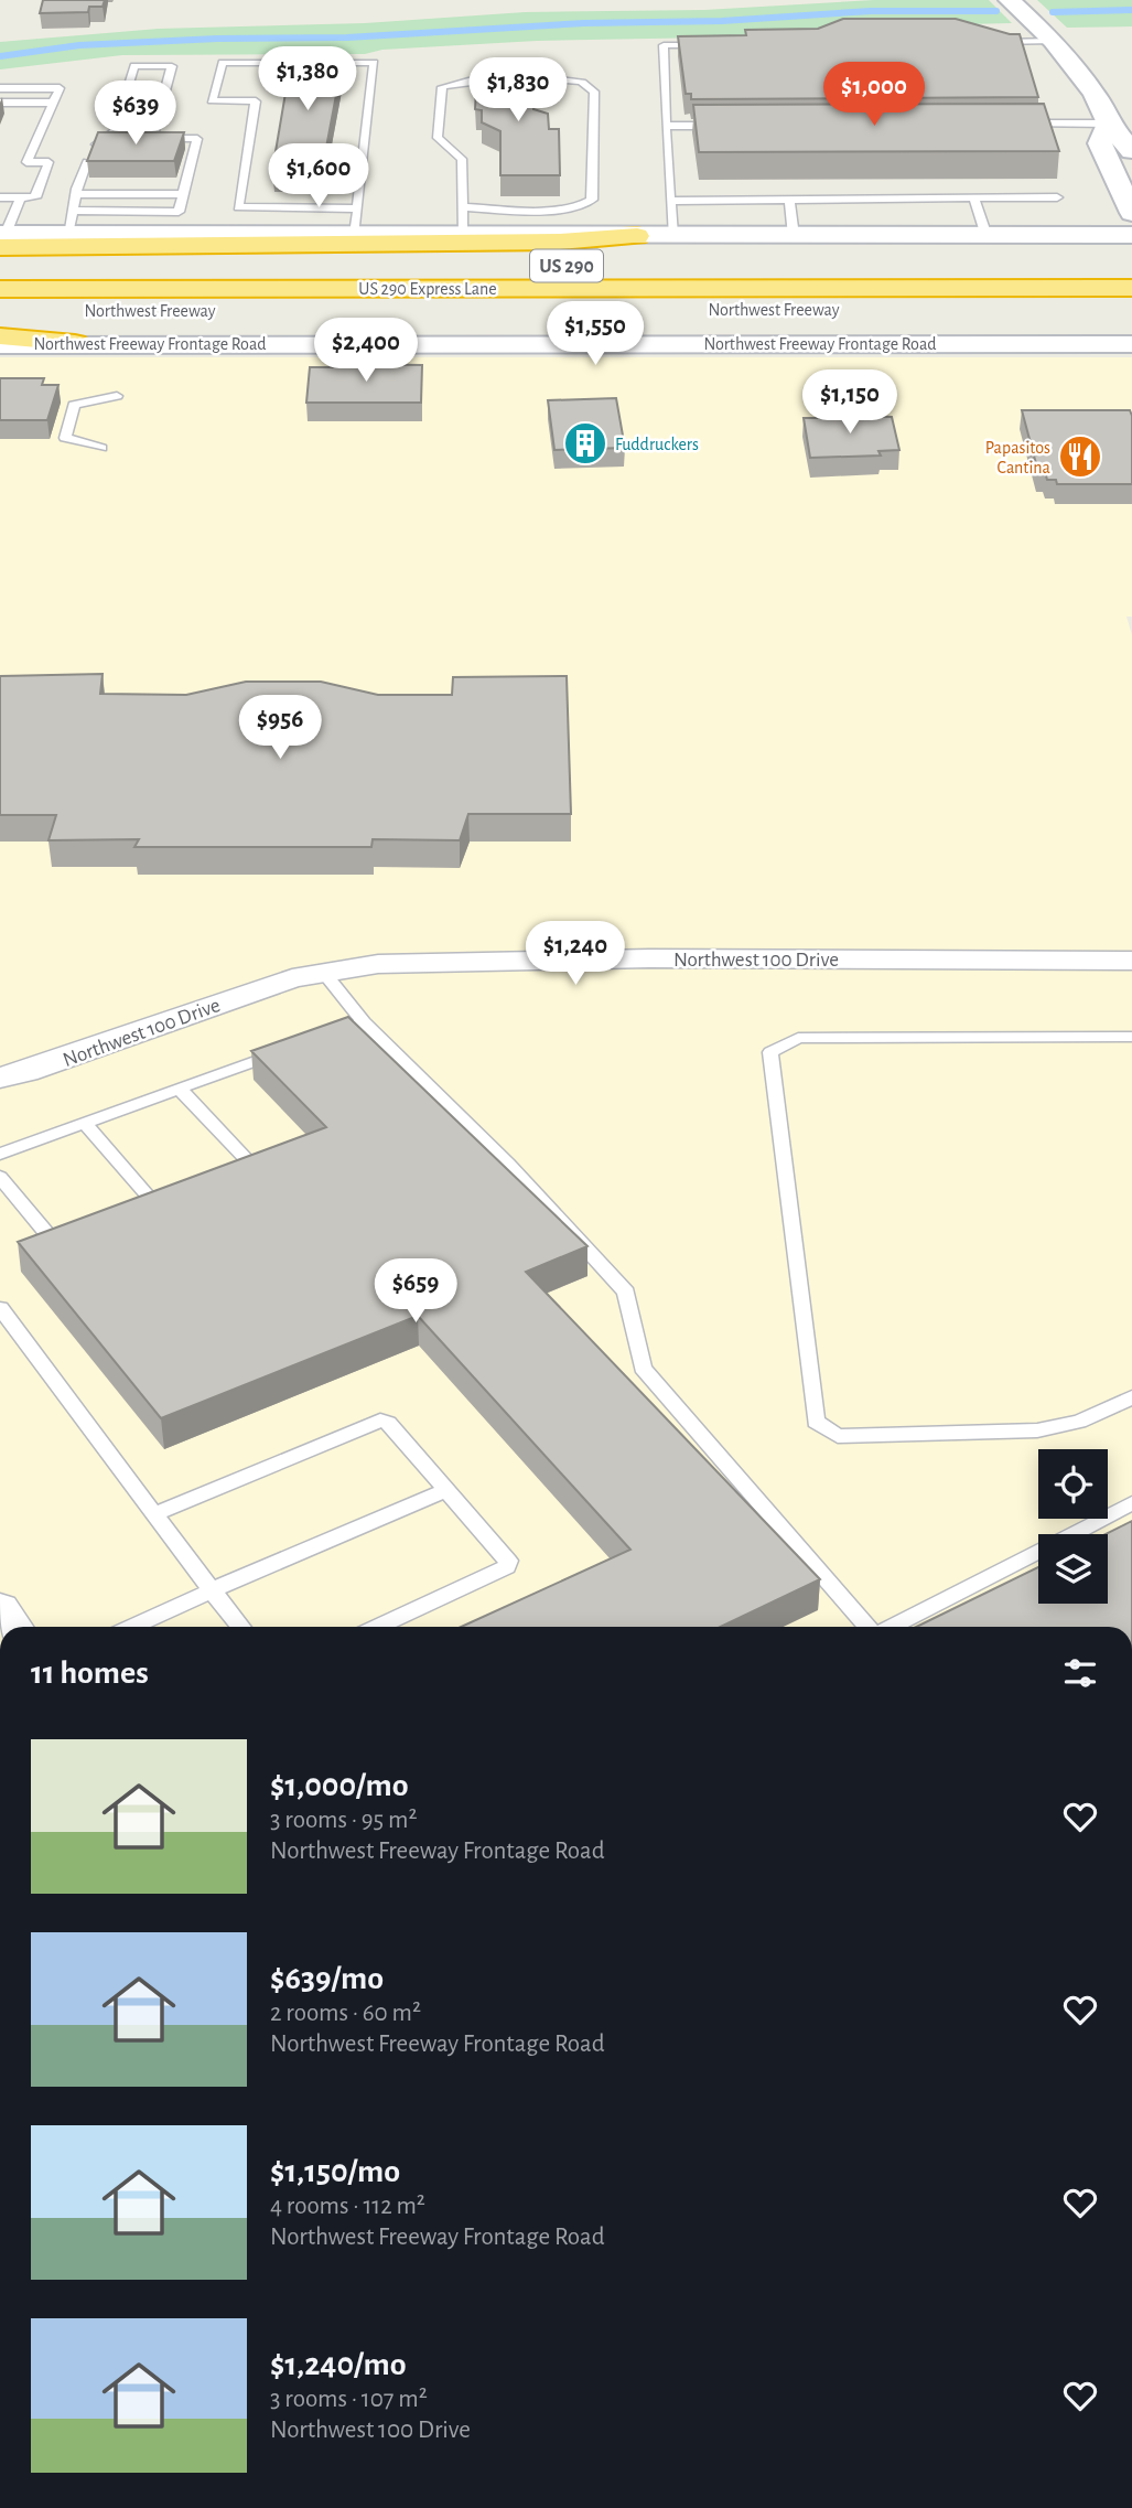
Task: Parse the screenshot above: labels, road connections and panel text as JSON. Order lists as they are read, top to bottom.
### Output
{
  "streets": {
    "highway": ["US 290", "US 290 Express Lane", "Northwest Freeway"],
    "main road": ["Northwest Freeway Frontage Road"],
    "street": ["Northwest 100 Drive"]
  },
  "places": {
    "building": ["Fuddruckers"],
    "restaurant": ["Papasitos Cantina"]
  },
  "page": {
    "price": [
      "$1,380",
      "$1,830",
      "$1,000",
      "$639",
      "$1,600",
      "$1,550",
      "$2,400",
      "$1,150",
      "$956",
      "$1,240",
      "$659"
    ],
    "heading": "11 homes",
    "list": [
      {
        "name": "$1,000/mo",
        "note": "3 rooms · 95 m² · Northwest Freeway Frontage Road"
      },
      {
        "name": "$639/mo",
        "note": "2 rooms · 60 m² · Northwest Freeway Frontage Road"
      },
      {
        "name": "$1,150/mo",
        "note": "4 rooms · 112 m² · Northwest Freeway Frontage Road"
      },
      {
        "name": "$1,240/mo",
        "note": "3 rooms · 107 m² · Northwest 100 Drive"
      }
    ]
  }
}
